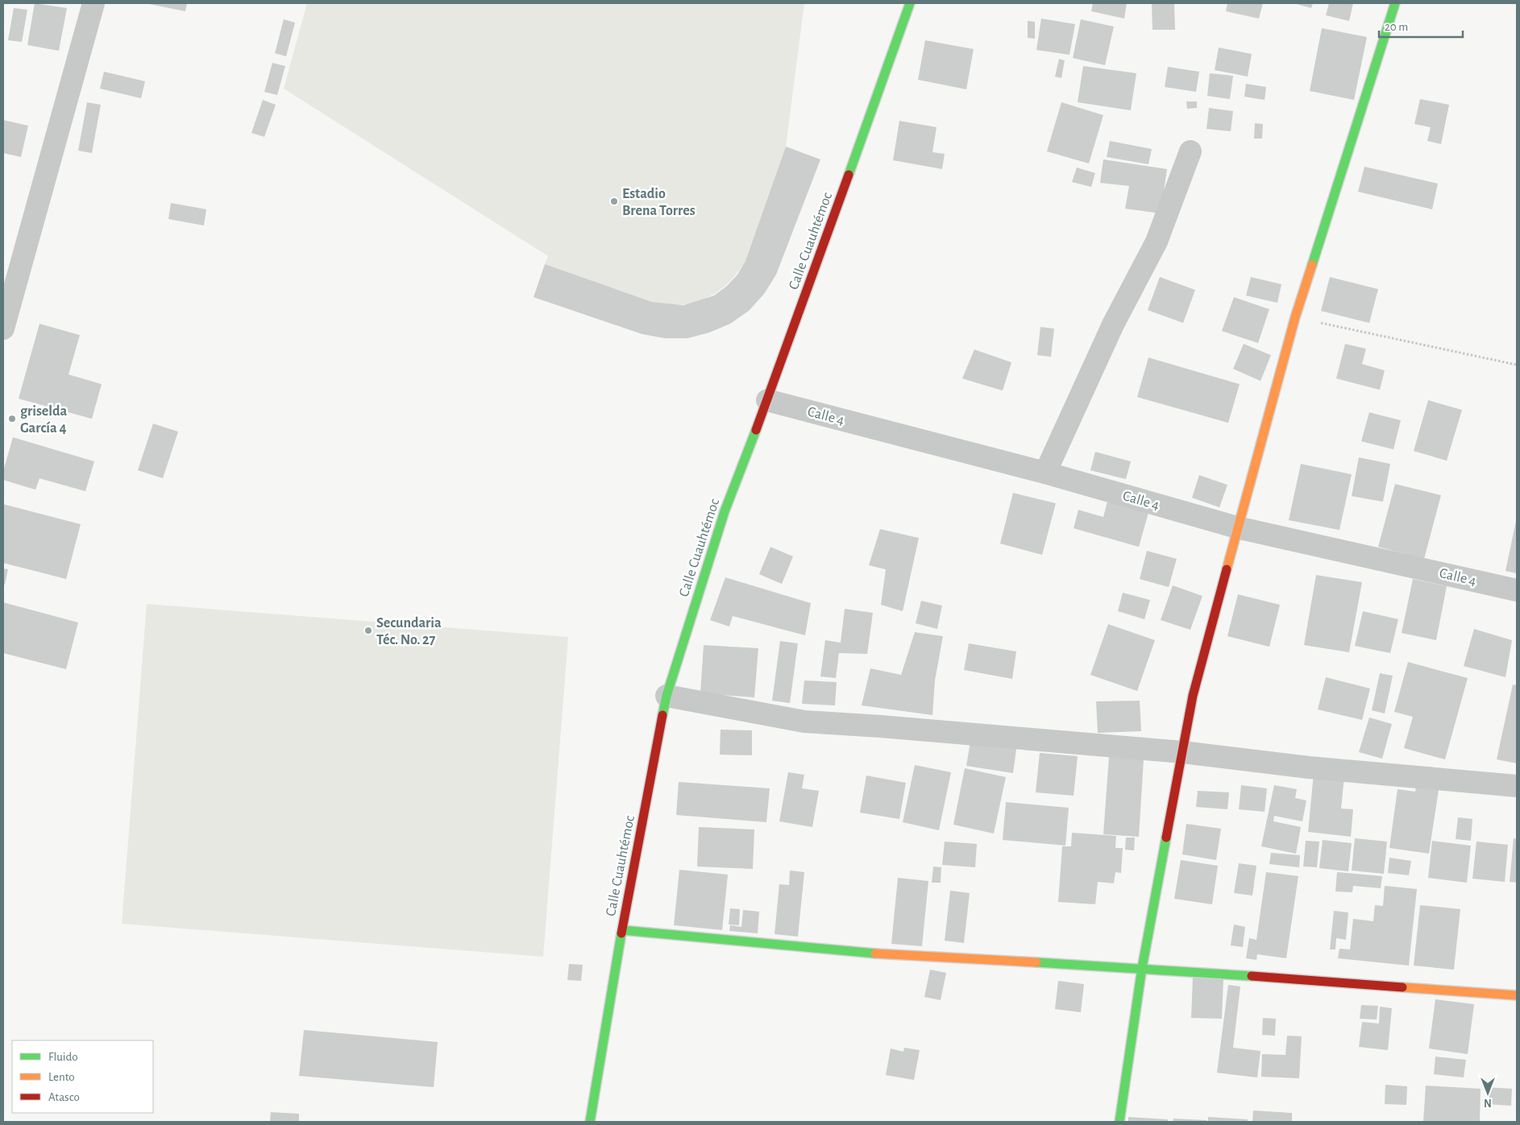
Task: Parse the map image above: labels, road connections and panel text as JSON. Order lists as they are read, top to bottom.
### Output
{
  "streets": {
    "street": ["Calle Cuauhtémoc", "Calle 4"]
  },
  "crossings": [
    ["Calle Cuauhtémoc", "Calle 4"]
  ],
  "places": ["Estadio Brena Torres", "griselda García 4", "Secundaria Téc. No. 27"],
  "legend": ["Fluido", "Lento", "Atasco"],
  "scale_bar": "20 m",
  "north": "bottom"
}
